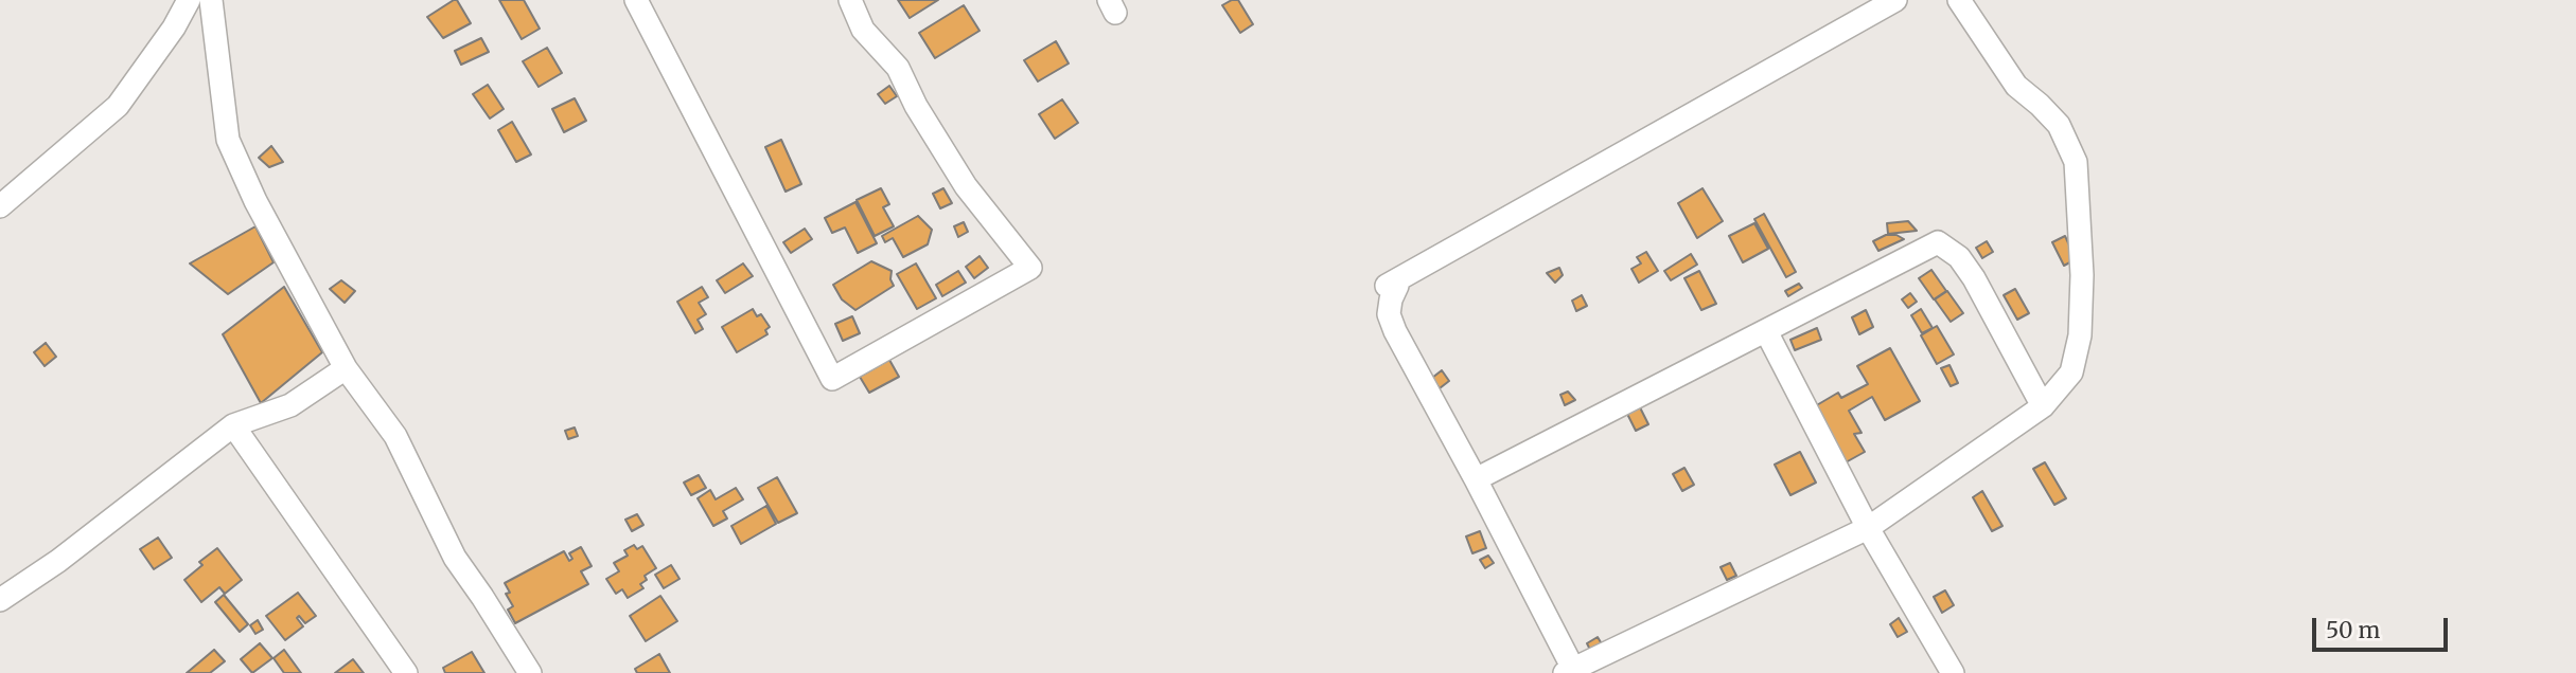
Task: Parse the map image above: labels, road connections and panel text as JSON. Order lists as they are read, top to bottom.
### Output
{
  "scale_bar": "50 m"
}
